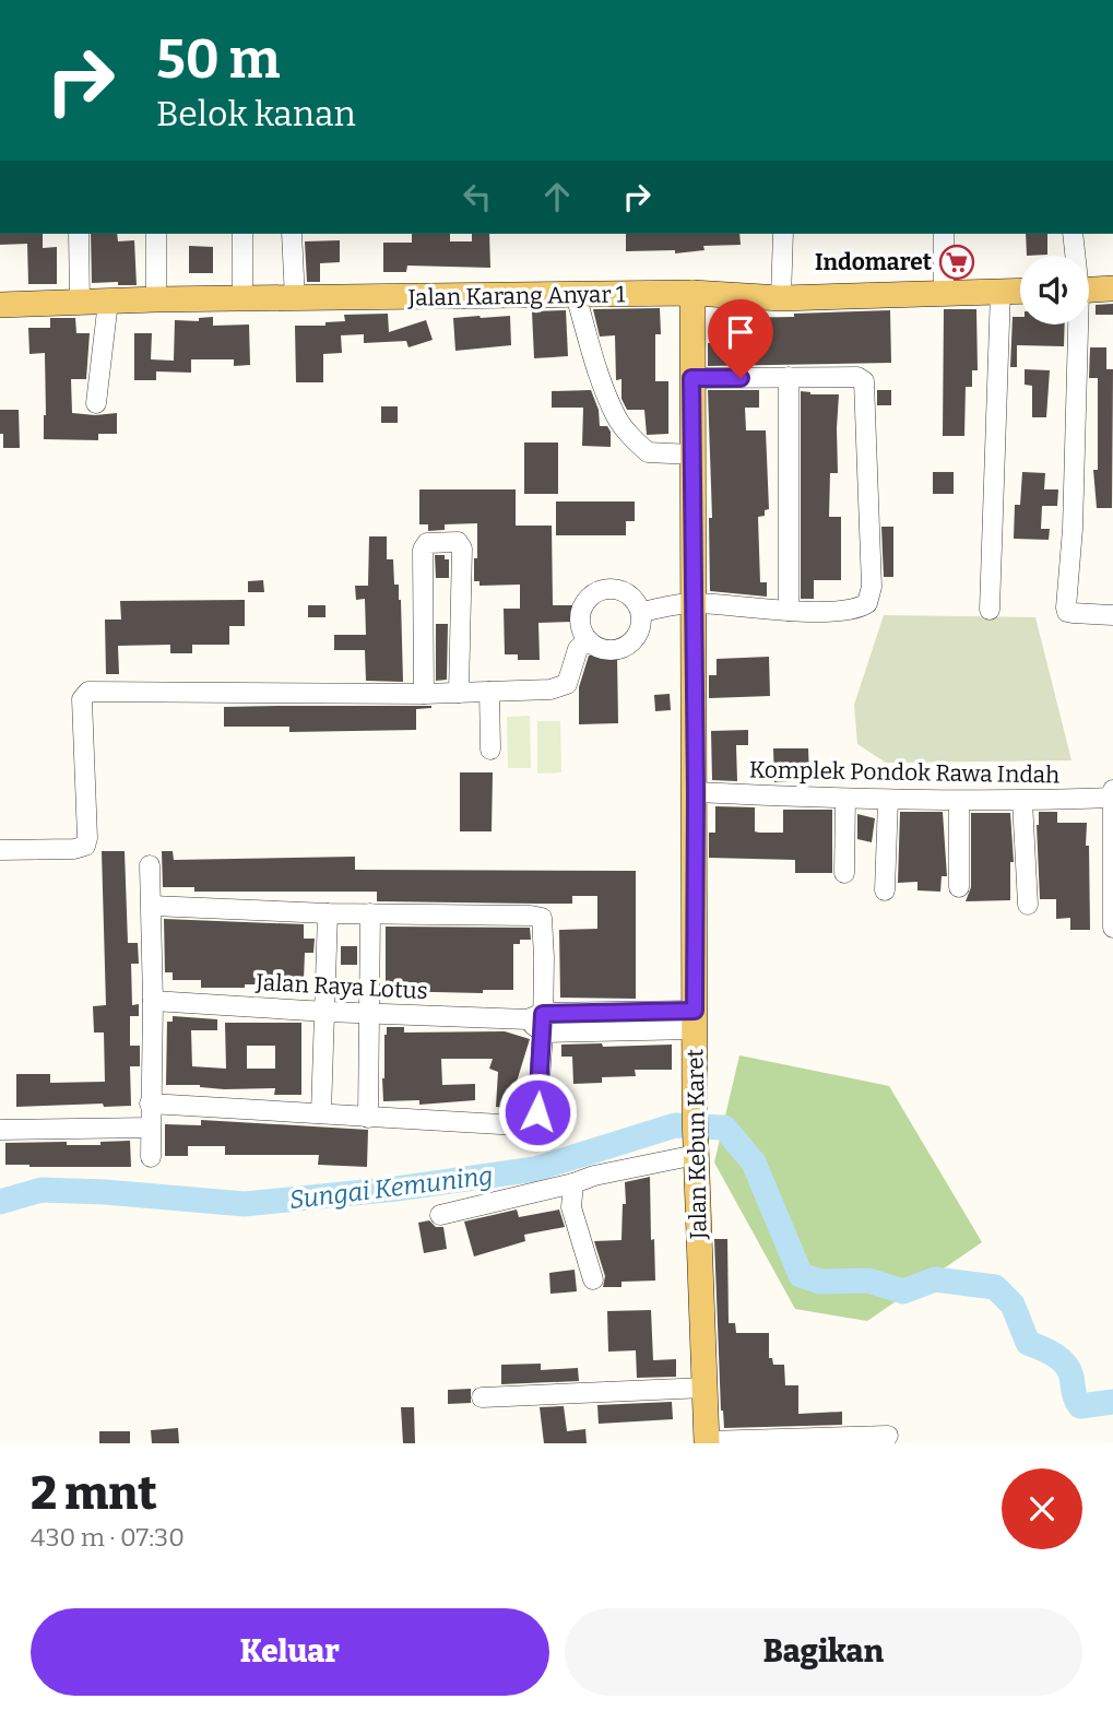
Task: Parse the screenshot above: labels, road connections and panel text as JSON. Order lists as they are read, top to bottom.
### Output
{
  "streets": {
    "main road": ["Jalan Karang Anyar 1", "Jalan Kebun Karet"],
    "street": ["Komplek Pondok Rawa Indah", "Jalan Raya Lotus"]
  },
  "crossings": [
    ["Jalan Karang Anyar 1", "Jalan Kebun Karet"],
    ["Komplek Pondok Rawa Indah", "Jalan Kebun Karet"],
    ["Jalan Raya Lotus", "Jalan Kebun Karet"]
  ],
  "water": ["Sungai Kemuning"],
  "places": {
    "supermarket": ["Indomaret"]
  },
  "page": {
    "turn": ["50 m", "Belok kanan"],
    "heading": ["2 mnt", "430 m · 07:30"],
    "buttons": ["Keluar", "Bagikan"]
  }
}
